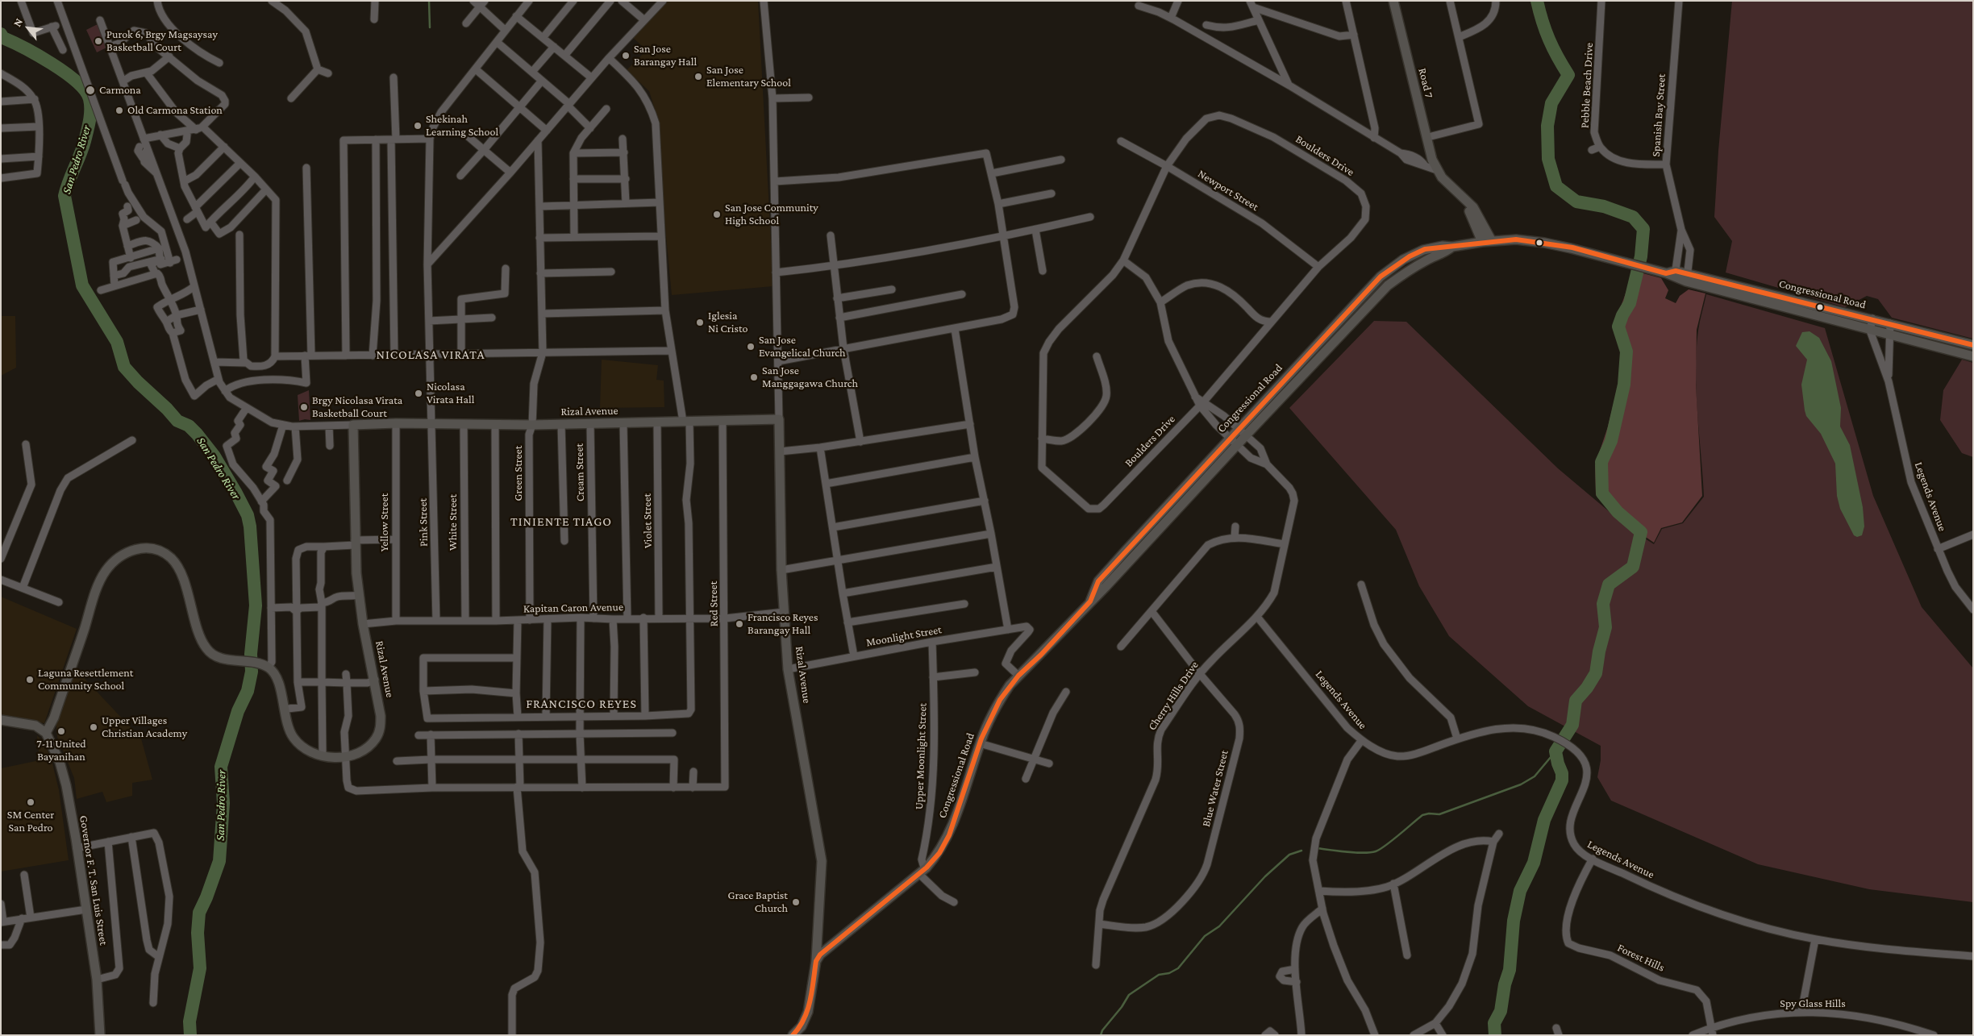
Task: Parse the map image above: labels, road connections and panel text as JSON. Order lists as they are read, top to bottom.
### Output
{
  "streets": {
    "main road": [
      "Road 7",
      "Congressional Road",
      "Rizal Avenue",
      "Governor F. T. San Luis Street"
    ],
    "street": [
      "Pebble Beach Drive",
      "Spanish Bay Street",
      "Boulders Drive",
      "Newport Street",
      "Cream Street",
      "Green Street",
      "Legends Avenue",
      "Violet Street",
      "Yellow Street",
      "Pink Street",
      "White Street",
      "Red Street",
      "Kapitan Caron Avenue",
      "Moonlight Street",
      "Cherry Hills Drive",
      "Upper Moonlight Street",
      "Blue Water Street",
      "Forest Hills",
      "Spy Glass Hills"
    ]
  },
  "crossings": [
    ["Road 7", "Congressional Road"],
    ["Spanish Bay Street", "Congressional Road"],
    ["Boulders Drive", "Newport Street"],
    ["Boulders Drive", "Cherry Hills Drive"],
    ["Congressional Road", "Rizal Avenue"],
    ["Congressional Road", "Legends Avenue"],
    ["Congressional Road", "Moonlight Street"],
    ["Congressional Road", "Cherry Hills Drive"],
    ["Congressional Road", "Upper Moonlight Street"],
    ["Rizal Avenue", "Cream Street"],
    ["Rizal Avenue", "Green Street"],
    ["Rizal Avenue", "Violet Street"],
    ["Rizal Avenue", "Yellow Street"],
    ["Rizal Avenue", "Pink Street"],
    ["Rizal Avenue", "White Street"],
    ["Rizal Avenue", "Red Street"],
    ["Rizal Avenue", "Kapitan Caron Avenue"],
    ["Rizal Avenue", "Moonlight Street"],
    ["Cream Street", "Kapitan Caron Avenue"],
    ["Green Street", "Kapitan Caron Avenue"],
    ["Legends Avenue", "Cherry Hills Drive"],
    ["Legends Avenue", "Forest Hills"],
    ["Violet Street", "Kapitan Caron Avenue"],
    ["Yellow Street", "Kapitan Caron Avenue"],
    ["Pink Street", "Kapitan Caron Avenue"],
    ["White Street", "Kapitan Caron Avenue"],
    ["Red Street", "Kapitan Caron Avenue"],
    ["Moonlight Street", "Upper Moonlight Street"],
    ["Cherry Hills Drive", "Blue Water Street"],
    ["Forest Hills", "Spy Glass Hills"]
  ],
  "districts": ["NICOLASA VIRATA", "TINIENTE TIAGO", "FRANCISCO REYES"],
  "water": ["San Pedro River"],
  "places": [
    "Purok 6, Brgy Magsaysay Basketball Court",
    "San Jose Barangay Hall",
    "San Jose Elementary School",
    "Carmona",
    "Old Carmona Station",
    "Shekinah Learning School",
    "San Jose Community High School",
    "Iglesia Ni Cristo",
    "San Jose Evangelical Church",
    "San Jose Manggagawa Church",
    "Nicolasa Virata Hall",
    "Brgy Nicolasa Virata Basketball Court",
    "Francisco Reyes Barangay Hall",
    "Laguna Resettlement Community School",
    "Upper Villages Christian Academy",
    "7-11 United Bayanihan",
    "SM Center San Pedro",
    "Grace Baptist Church"
  ],
  "north": "top left"
}
